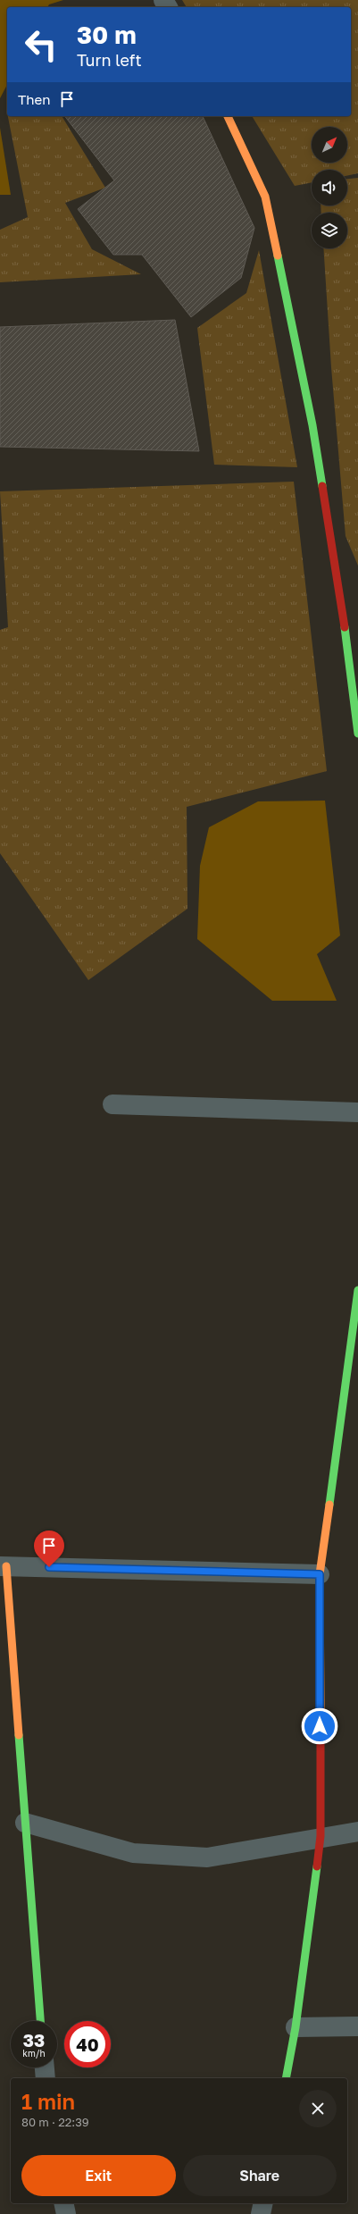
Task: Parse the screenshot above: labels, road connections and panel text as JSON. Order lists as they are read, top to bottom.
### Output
{
  "north": "top right",
  "page": {
    "turn": ["30 m", "Turn left"],
    "then": "Then",
    "speed": "33 km/h",
    "limit": "40",
    "heading": ["1 min", "80 m · 22:39"],
    "buttons": ["Exit", "Share"]
  }
}
